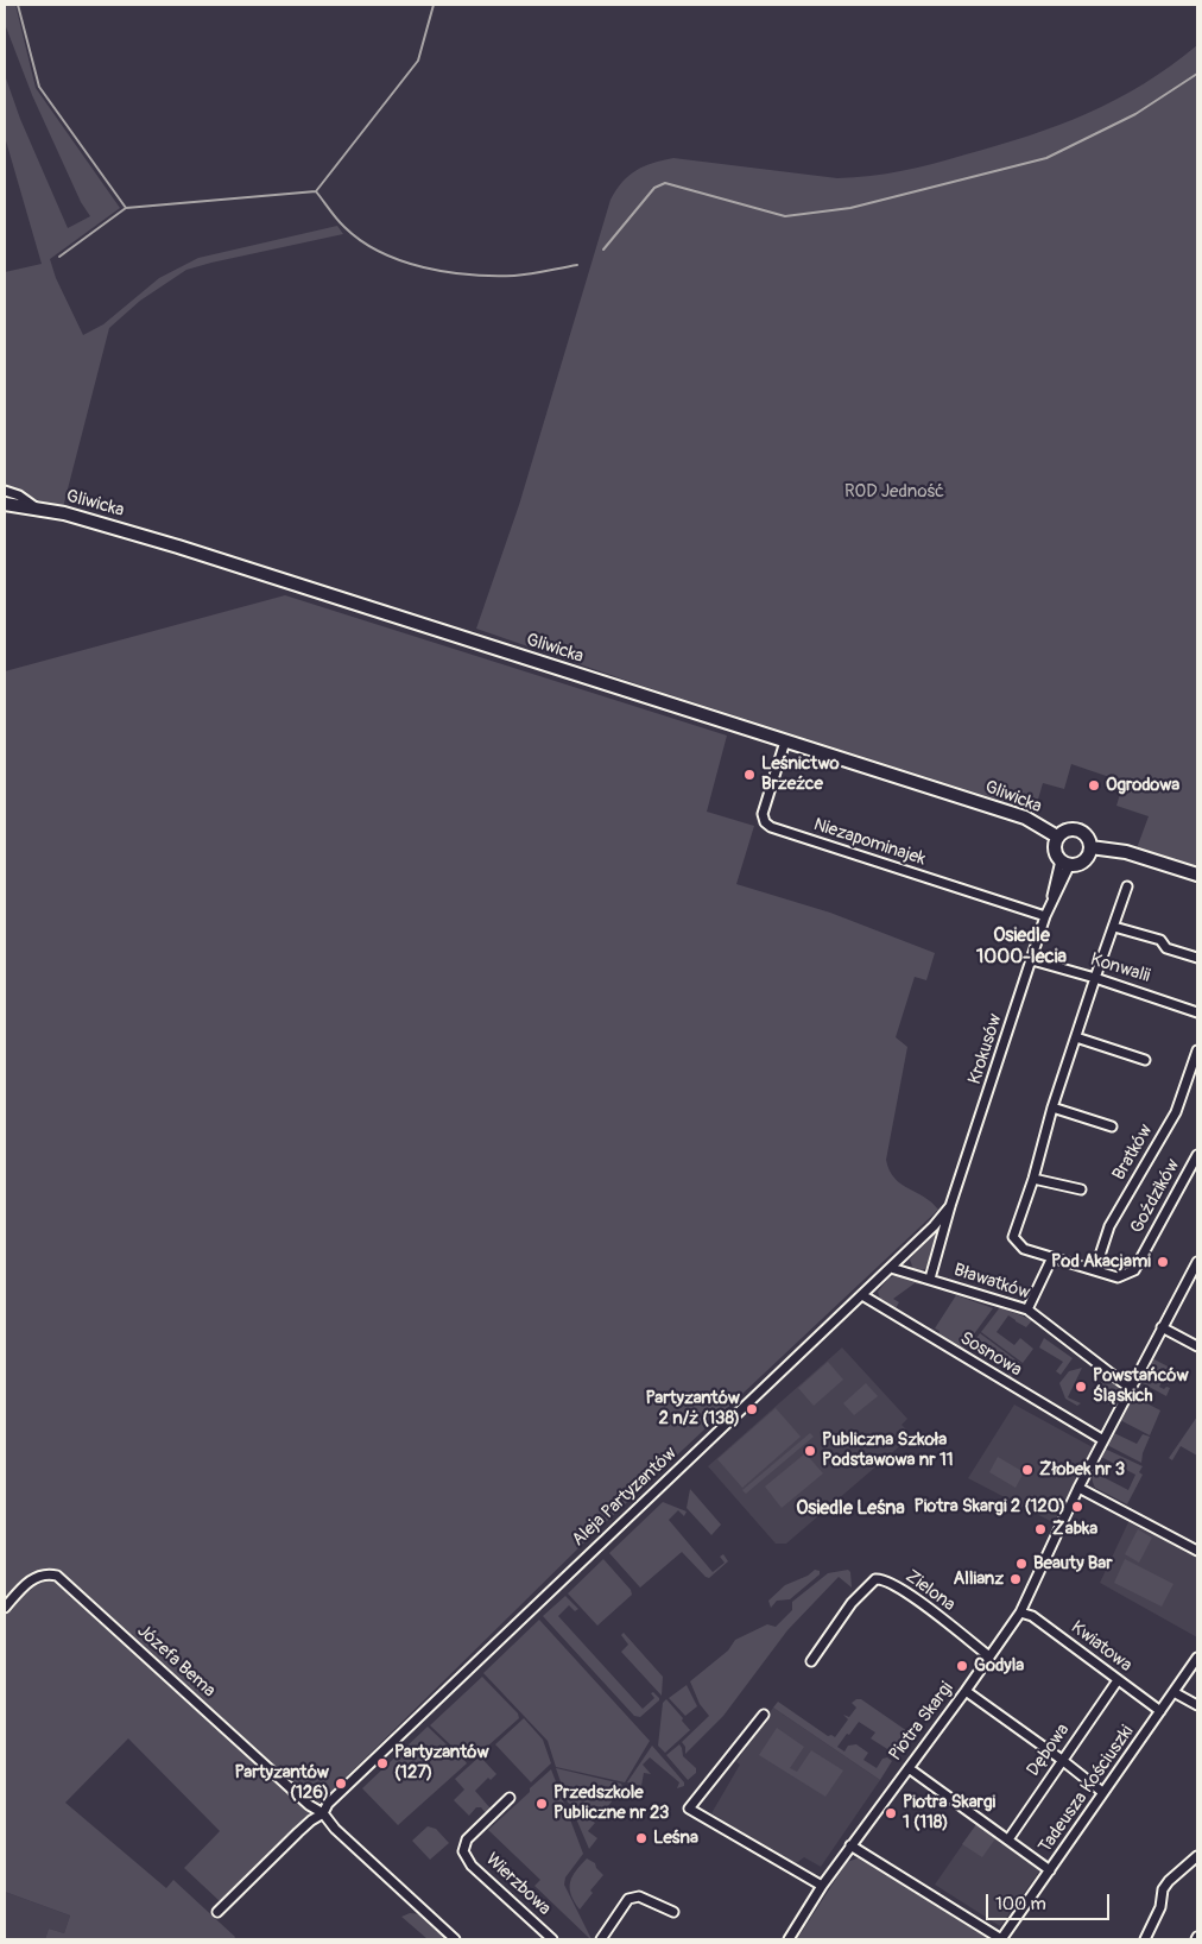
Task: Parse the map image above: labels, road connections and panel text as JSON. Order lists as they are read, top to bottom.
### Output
{
  "streets": {
    "main road": ["Gliwicka"],
    "street": [
      "Niezapominajek",
      "Konwalii",
      "Krokusów",
      "Bratków",
      "Goździków",
      "Bławatków",
      "Sosnowa",
      "Aleja Partyzantów",
      "Zielona",
      "Kwiatowa",
      "Józefa Bema",
      "Piotra Skargi",
      "Dębowa",
      "Tadeusza Kościuszki",
      "Wierzbowa"
    ]
  },
  "crossings": [
    ["Gliwicka", "Niezapominajek"],
    ["Gliwicka", "Krokusów"],
    ["Niezapominajek", "Krokusów"],
    ["Konwalii", "Krokusów"],
    ["Krokusów", "Bławatków"],
    ["Krokusów", "Aleja Partyzantów"],
    ["Bratków", "Goździków"],
    ["Bławatków", "Aleja Partyzantów"],
    ["Bławatków", "Piotra Skargi"],
    ["Sosnowa", "Aleja Partyzantów"],
    ["Sosnowa", "Piotra Skargi"],
    ["Aleja Partyzantów", "Józefa Bema"],
    ["Zielona", "Piotra Skargi"],
    ["Kwiatowa", "Piotra Skargi"],
    ["Kwiatowa", "Dębowa"],
    ["Kwiatowa", "Tadeusza Kościuszki"]
  ],
  "districts": ["Osiedle 1000-lecia", "Osiedle Leśna"],
  "parks": ["ROD Jedność"],
  "places": [
    "Leśnictwo Brzeźce",
    "Ogrodowa",
    "Pod Akacjami",
    "Powstańców Śląskich",
    "Partyzantów 2 n/ż (138)",
    "Publiczna Szkoła Podstawowa nr 11",
    "Żłobek nr 3",
    "Piotra Skargi 2 (120)",
    "Żabka",
    "Beauty Bar",
    "Allianz",
    "Godyla",
    "Partyzantów (127)",
    "Partyzantów (126)",
    "Przedszkole Publiczne nr 23",
    "Piotra Skargi 1 (118)",
    "Leśna"
  ],
  "scale_bar": "100 m"
}
